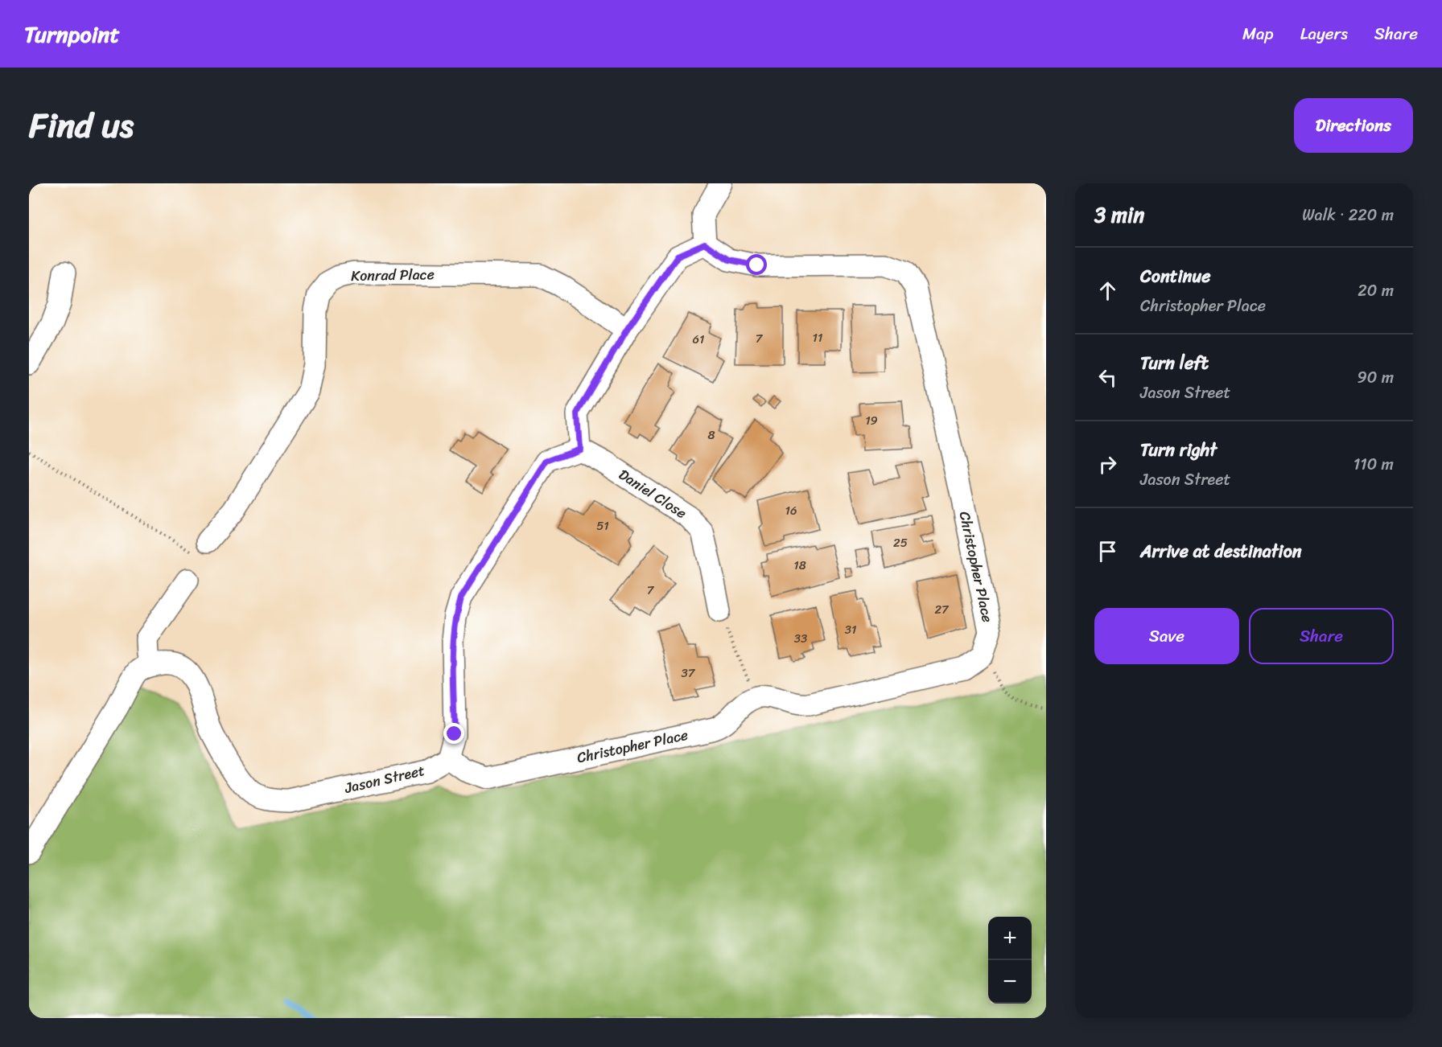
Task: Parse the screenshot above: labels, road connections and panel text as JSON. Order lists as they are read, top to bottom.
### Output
{
  "streets": {
    "street": [
      "Konrad Place",
      "Daniel Close",
      "Christopher Place",
      "Jason Street"
    ]
  },
  "crossings": [
    ["Christopher Place", "Jason Street"]
  ],
  "house_numbers": [
    "11",
    "7",
    "61",
    "19",
    "8",
    "16",
    "51",
    "25",
    "18",
    "7",
    "27",
    "31",
    "33",
    "37"
  ],
  "page": {
    "header": "Turnpoint",
    "nav": ["Map", "Layers", "Share"],
    "title": "Find us",
    "buttons": [
      "Directions",
      ["Save", "Share"]
    ],
    "heading": ["3 min", "Walk · 220 m"],
    "list": [
      ["Continue", "Christopher Place", "20 m"],
      ["Turn left", "Jason Street", "90 m"],
      ["Turn right", "Jason Street", "110 m"],
      "Arrive at destination"
    ],
    "map_buttons": ["+", "−"]
  }
}
